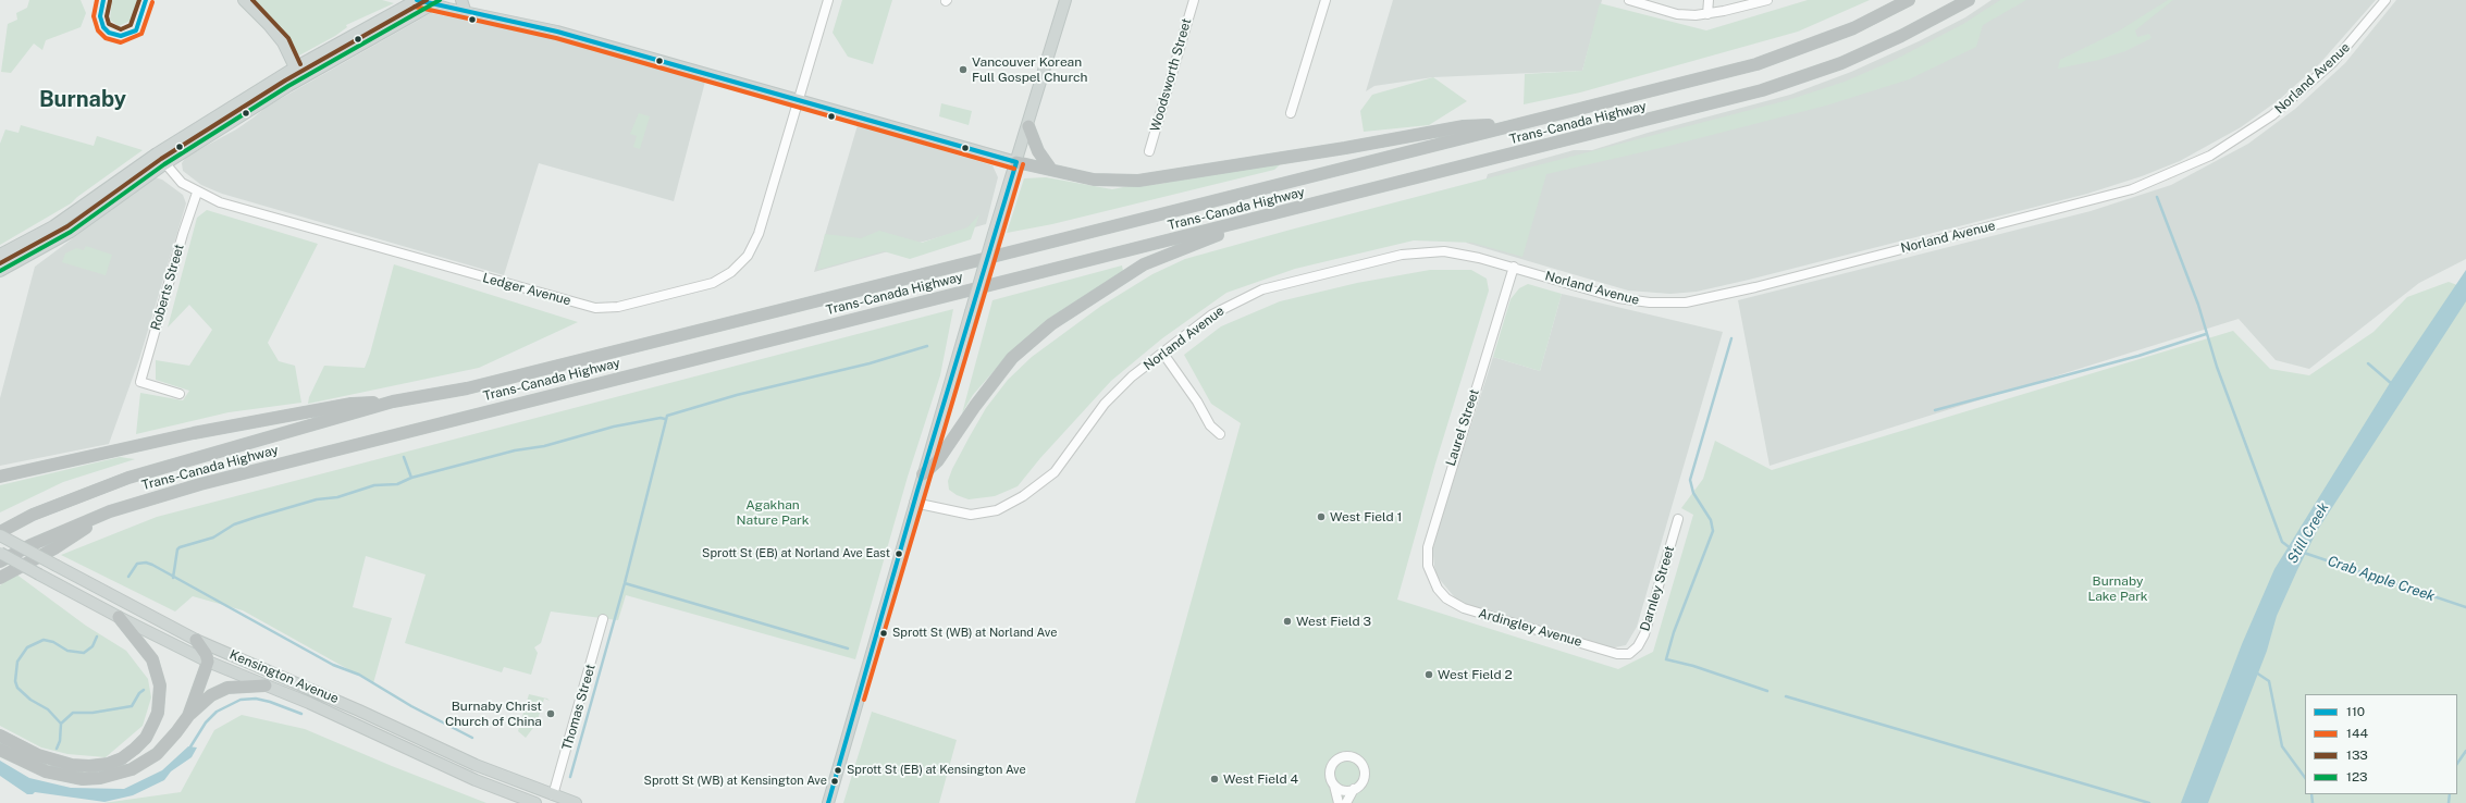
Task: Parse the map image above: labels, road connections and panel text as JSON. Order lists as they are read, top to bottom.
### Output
{
  "streets": {
    "highway": ["Trans-Canada Highway"],
    "main road": ["Kensington Avenue"],
    "street": [
      "Woodsworth Street",
      "Norland Avenue",
      "Roberts Street",
      "Ledger Avenue",
      "Laurel Street",
      "Darnley Street",
      "Ardingley Avenue",
      "Thomas Street"
    ]
  },
  "crossings": [
    ["Norland Avenue", "Laurel Street"],
    ["Trans-Canada Highway", "Kensington Avenue"],
    ["Roberts Street", "Ledger Avenue"],
    ["Laurel Street", "Ardingley Avenue"],
    ["Darnley Street", "Ardingley Avenue"],
    ["Kensington Avenue", "Thomas Street"]
  ],
  "districts": ["Burnaby"],
  "water": ["Still Creek", "Crab Apple Creek"],
  "parks": ["Agakhan Nature Park", "Burnaby Lake Park"],
  "places": [
    "Vancouver Korean Full Gospel Church",
    "West Field 1",
    "Sprott St (EB) at Norland Ave East",
    "West Field 3",
    "Sprott St (WB) at Norland Ave",
    "West Field 2",
    "Burnaby Christ Church of China",
    "Sprott St (EB) at Kensington Ave",
    "West Field 4",
    "Sprott St (WB) at Kensington Ave"
  ],
  "lines": [
    "transit line 110",
    "transit line 144",
    "transit line 133",
    "transit line 123"
  ],
  "legend": [
    "110",
    "144",
    "133",
    "123"
  ]
}
